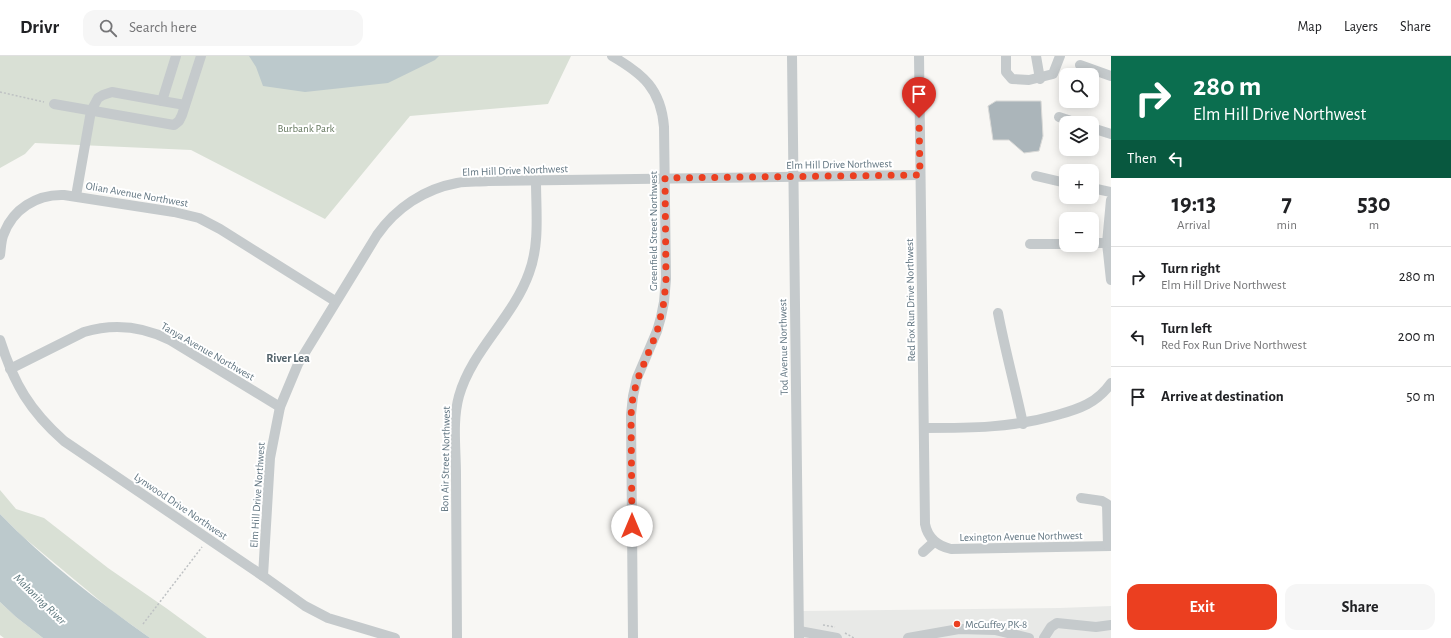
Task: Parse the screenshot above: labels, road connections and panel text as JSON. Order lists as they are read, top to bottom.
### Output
{
  "streets": {
    "street": [
      "Elm Hill Drive Northwest",
      "Olian Avenue Northwest",
      "Greenfield Street Northwest",
      "Red Fox Run Drive Northwest",
      "Tod Avenue Northwest",
      "Tanya Avenue Northwest",
      "Bon Air Street Northwest",
      "Lynwood Drive Northwest",
      "Lexington Avenue Northwest"
    ]
  },
  "crossings": [
    ["Elm Hill Drive Northwest", "Olian Avenue Northwest"],
    ["Elm Hill Drive Northwest", "Greenfield Street Northwest"],
    ["Elm Hill Drive Northwest", "Red Fox Run Drive Northwest"],
    ["Elm Hill Drive Northwest", "Tod Avenue Northwest"],
    ["Elm Hill Drive Northwest", "Tanya Avenue Northwest"],
    ["Elm Hill Drive Northwest", "Bon Air Street Northwest"],
    ["Elm Hill Drive Northwest", "Lynwood Drive Northwest"],
    ["Red Fox Run Drive Northwest", "Lexington Avenue Northwest"],
    ["Tanya Avenue Northwest", "Lynwood Drive Northwest"]
  ],
  "districts": ["River Lea"],
  "water": ["Mahoning River"],
  "parks": ["Burbank Park"],
  "places": ["McGuffey PK-8"],
  "page": {
    "header": "Drivr",
    "search": "Search here",
    "nav": ["Map", "Layers", "Share"],
    "turn": ["280 m", "Elm Hill Drive Northwest"],
    "map_buttons": ["+", "−"],
    "then": "Then",
    "eta": [
      "19:13",
      "Arrival",
      "7",
      "min",
      "530",
      "m"
    ],
    "list": [
      {
        "name": "Turn right",
        "note": "Elm Hill Drive Northwest",
        "value": "280 m"
      },
      {
        "name": "Turn left",
        "note": "Red Fox Run Drive Northwest",
        "value": "200 m"
      },
      {
        "name": "Arrive at destination",
        "value": "50 m"
      }
    ],
    "buttons": ["Exit", "Share"]
  }
}
